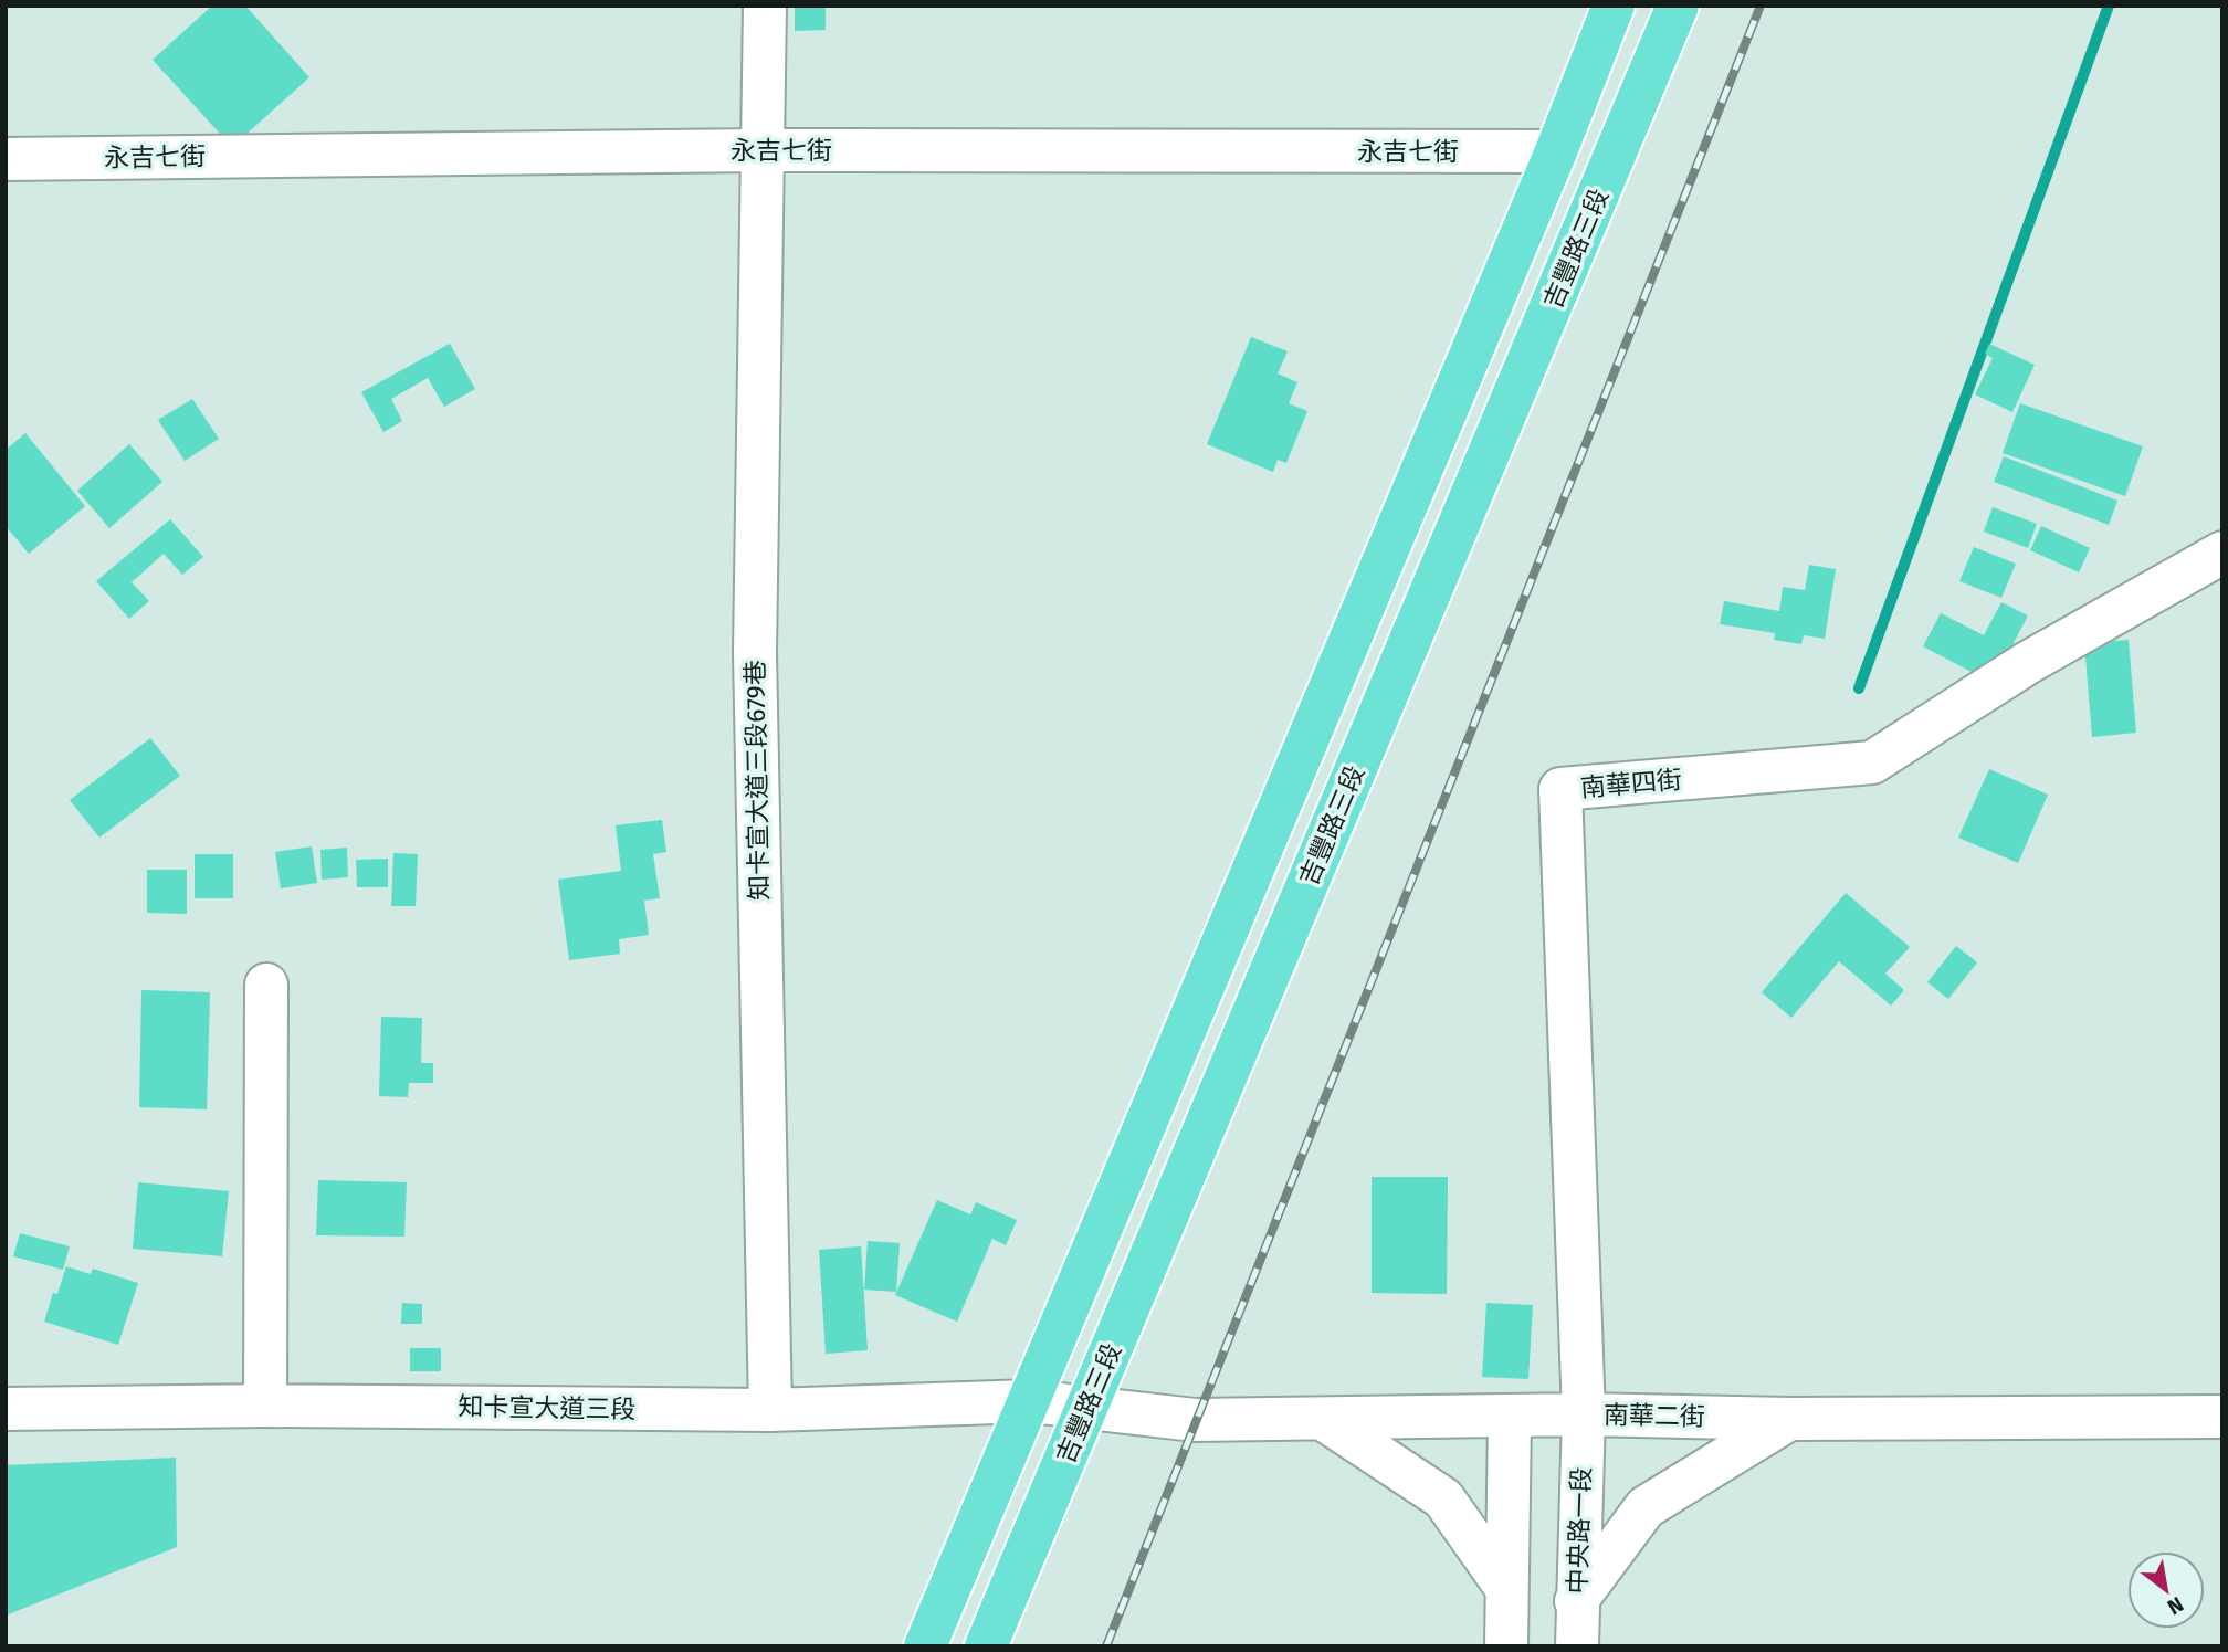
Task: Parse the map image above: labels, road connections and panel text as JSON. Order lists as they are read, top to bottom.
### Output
{
  "streets": {
    "main road": ["吉豐路三段"],
    "street": [
      "永吉七街",
      "知卡宣大道三段679巷",
      "南華四街",
      "知卡宣大道三段",
      "南華二街",
      "中央路一段"
    ]
  },
  "crossings": [
    ["永吉七街", "知卡宣大道三段679巷"],
    ["吉豐路三段", "知卡宣大道三段"],
    ["吉豐路三段", "南華二街"],
    ["知卡宣大道三段679巷", "知卡宣大道三段"],
    ["南華四街", "南華二街"],
    ["南華四街", "中央路一段"],
    ["知卡宣大道三段", "南華二街"],
    ["南華二街", "中央路一段"]
  ],
  "north": "bottom right"
}
